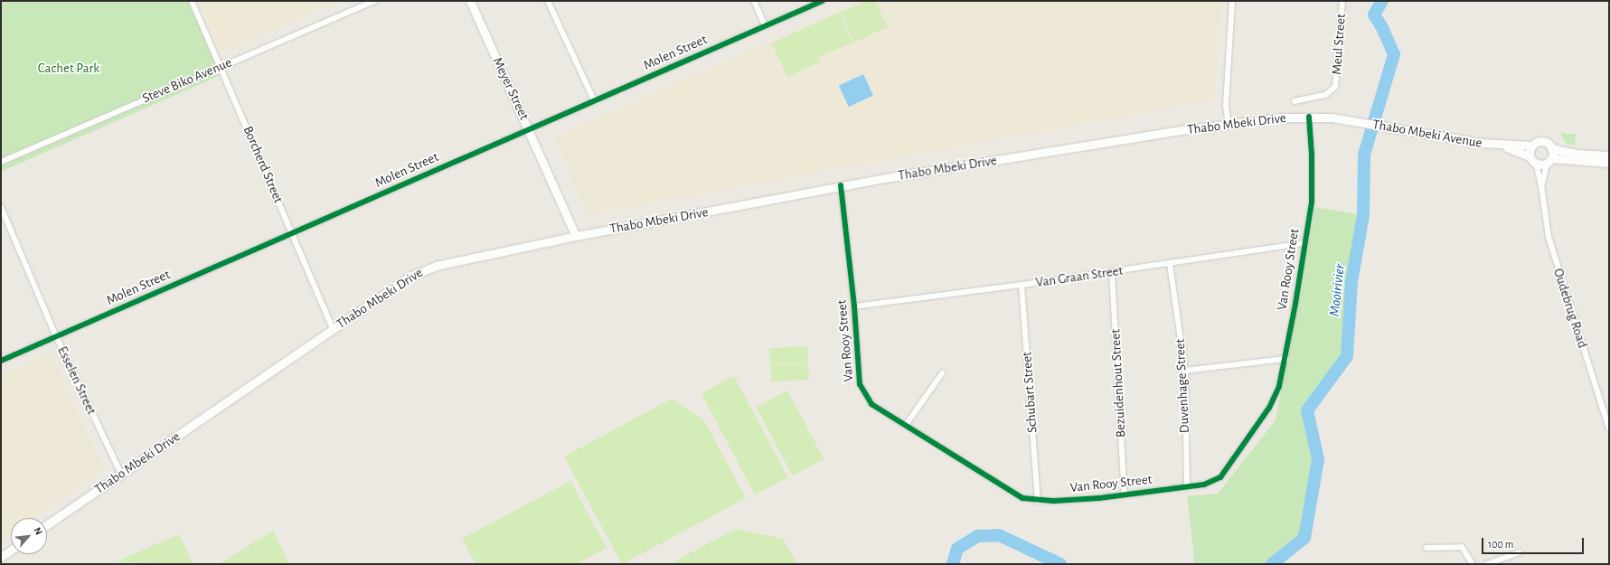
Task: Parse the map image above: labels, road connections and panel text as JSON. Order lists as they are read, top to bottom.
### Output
{
  "streets": {
    "main road": ["Meyer Street", "Thabo Mbeki Drive", "Thabo Mbeki Avenue"],
    "street": [
      "Meul Street",
      "Molen Street",
      "Steve Biko Avenue",
      "Borcherd Street",
      "Van Rooy Street",
      "Van Graan Street",
      "Oudebrug Road",
      "Esselen Street",
      "Bezuidenhout Street",
      "Duvenhage Street",
      "Schubart Street"
    ]
  },
  "crossings": [
    ["Molen Street", "Meyer Street"],
    ["Molen Street", "Borcherd Street"],
    ["Molen Street", "Esselen Street"],
    ["Steve Biko Avenue", "Borcherd Street"],
    ["Meyer Street", "Thabo Mbeki Drive"],
    ["Thabo Mbeki Drive", "Thabo Mbeki Avenue"],
    ["Thabo Mbeki Drive", "Borcherd Street"],
    ["Thabo Mbeki Drive", "Van Rooy Street"],
    ["Thabo Mbeki Drive", "Esselen Street"],
    ["Thabo Mbeki Avenue", "Oudebrug Road"],
    ["Van Rooy Street", "Van Graan Street"],
    ["Van Rooy Street", "Bezuidenhout Street"],
    ["Van Rooy Street", "Duvenhage Street"],
    ["Van Rooy Street", "Schubart Street"],
    ["Van Graan Street", "Bezuidenhout Street"],
    ["Van Graan Street", "Duvenhage Street"],
    ["Van Graan Street", "Schubart Street"]
  ],
  "water": ["Mooirivier"],
  "parks": ["Cachet Park"],
  "scale_bar": "100 m",
  "north": "top right"
}
